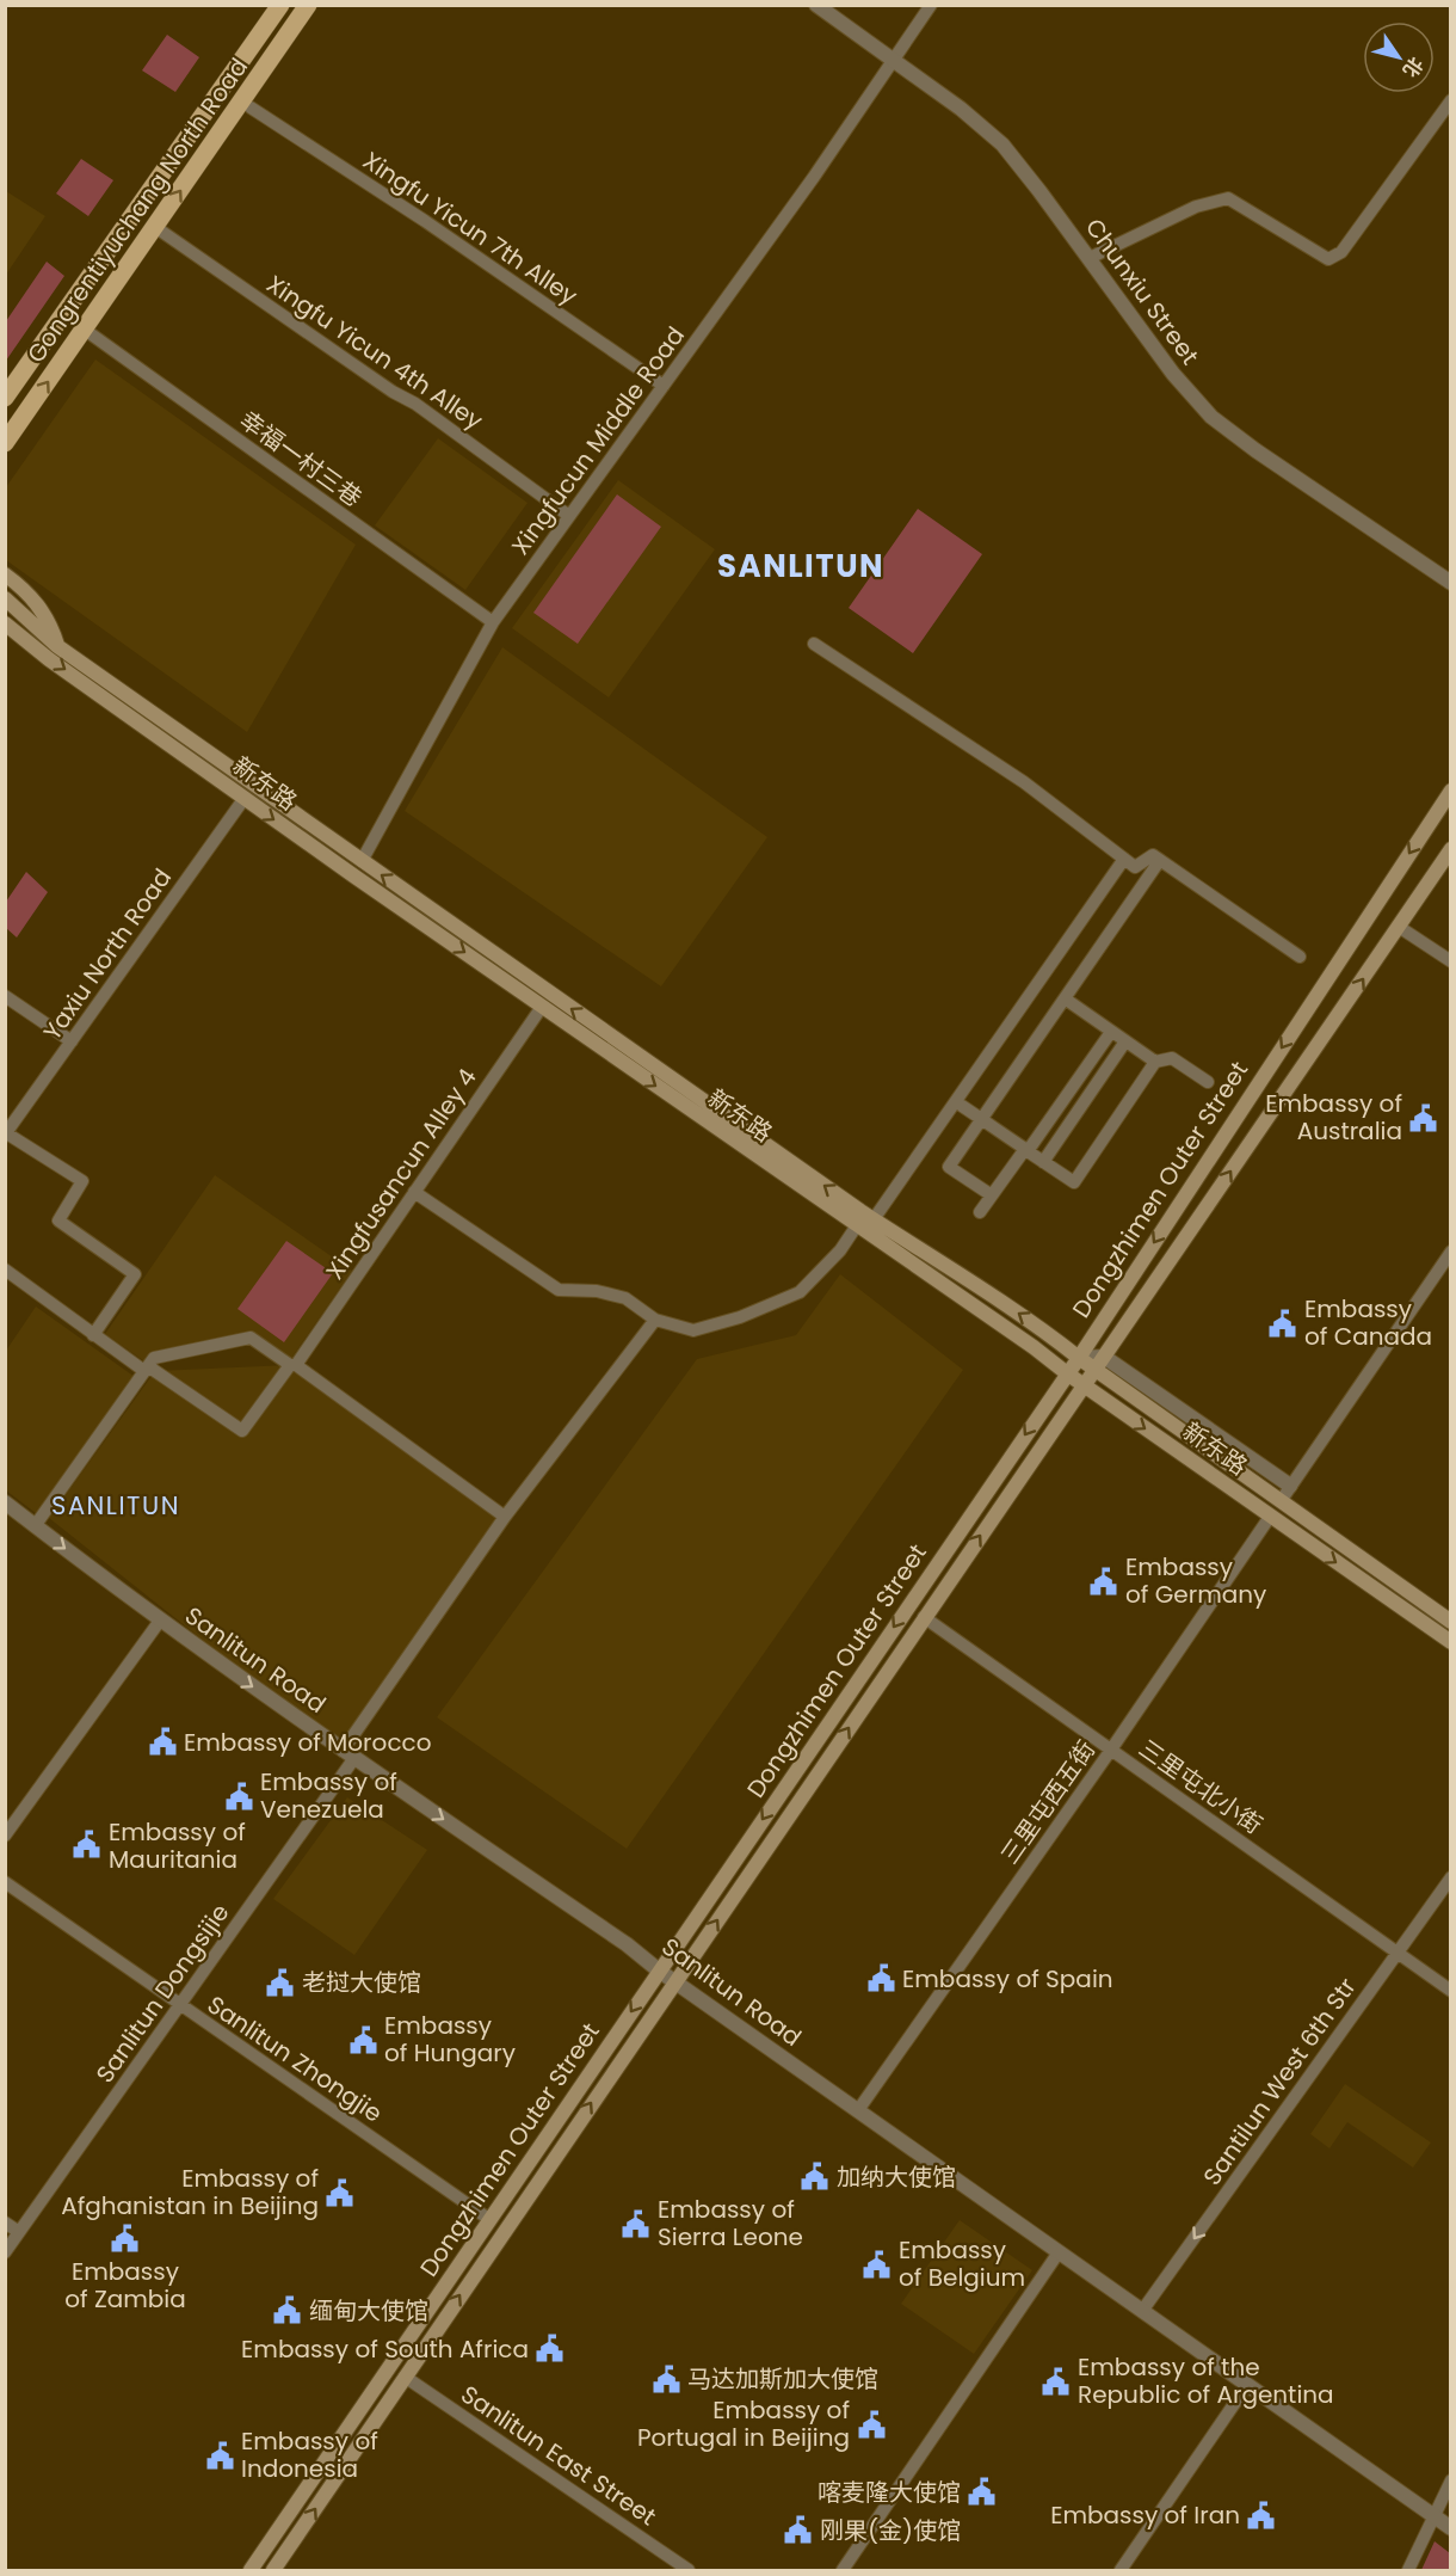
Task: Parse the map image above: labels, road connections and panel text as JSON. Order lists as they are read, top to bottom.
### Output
{
  "streets": {
    "main road": ["Gongrentiyuchang North Road", "新东路", "Dongzhimen Outer Street"],
    "street": [
      "Xingfu Yicun 7th Alley",
      "Chunxiu Street",
      "Xingfu Yicun 4th Alley",
      "Xingfucun Middle Road",
      "幸福一村三巷",
      "Yaxiu North Road",
      "Xingfusancun Alley 4",
      "Sanlitun Road",
      "三里屯北小街",
      "三里屯西五街",
      "Sanlitun Dongsijie",
      "Sanlitun Zhongjie",
      "Santilun West 6th Str",
      "Sanlitun East Street"
    ]
  },
  "crossings": [
    ["Gongrentiyuchang North Road", "Xingfu Yicun 4th Alley"],
    ["Gongrentiyuchang North Road", "幸福一村三巷"],
    ["Xingfu Yicun 7th Alley", "Xingfucun Middle Road"],
    ["Chunxiu Street", "Xingfucun Middle Road"],
    ["Xingfu Yicun 4th Alley", "Xingfucun Middle Road"],
    ["Xingfucun Middle Road", "幸福一村三巷"],
    ["Xingfucun Middle Road", "新东路"],
    ["新东路", "Yaxiu North Road"],
    ["新东路", "Xingfusancun Alley 4"],
    ["新东路", "Dongzhimen Outer Street"],
    ["新东路", "三里屯西五街"],
    ["Dongzhimen Outer Street", "Sanlitun Road"],
    ["Dongzhimen Outer Street", "三里屯北小街"],
    ["Dongzhimen Outer Street", "Sanlitun Zhongjie"],
    ["Dongzhimen Outer Street", "Sanlitun East Street"],
    ["Sanlitun Road", "三里屯西五街"],
    ["Sanlitun Road", "Sanlitun Dongsijie"],
    ["Sanlitun Road", "Santilun West 6th Str"],
    ["三里屯北小街", "三里屯西五街"],
    ["三里屯北小街", "Santilun West 6th Str"],
    ["Sanlitun Dongsijie", "Sanlitun Zhongjie"]
  ],
  "one_way": ["Sanlitun Road", "Santilun West 6th Str"],
  "districts": ["SANLITUN", "SANLITUN"],
  "places": {
    "public building": [
      "Embassy of Australia",
      "Embassy of Canada",
      "Embassy of Germany",
      "Embassy of Morocco",
      "Embassy of Venezuela",
      "Embassy of Mauritania",
      "Embassy of Spain",
      "老挝大使馆",
      "Embassy of Hungary",
      "加纳大使馆",
      "Embassy of Afghanistan in Beijing",
      "Embassy of Sierra Leone",
      "Embassy of Zambia",
      "Embassy of Belgium",
      "缅甸大使馆",
      "Embassy of South Africa",
      "马达加斯加大使馆",
      "Embassy of the Republic of Argentina",
      "Embassy of Portugal in Beijing",
      "Embassy of Indonesia",
      "喀麦隆大使馆",
      "Embassy of Iran",
      "刚果(金)使馆"
    ]
  },
  "north": "bottom right"
}
